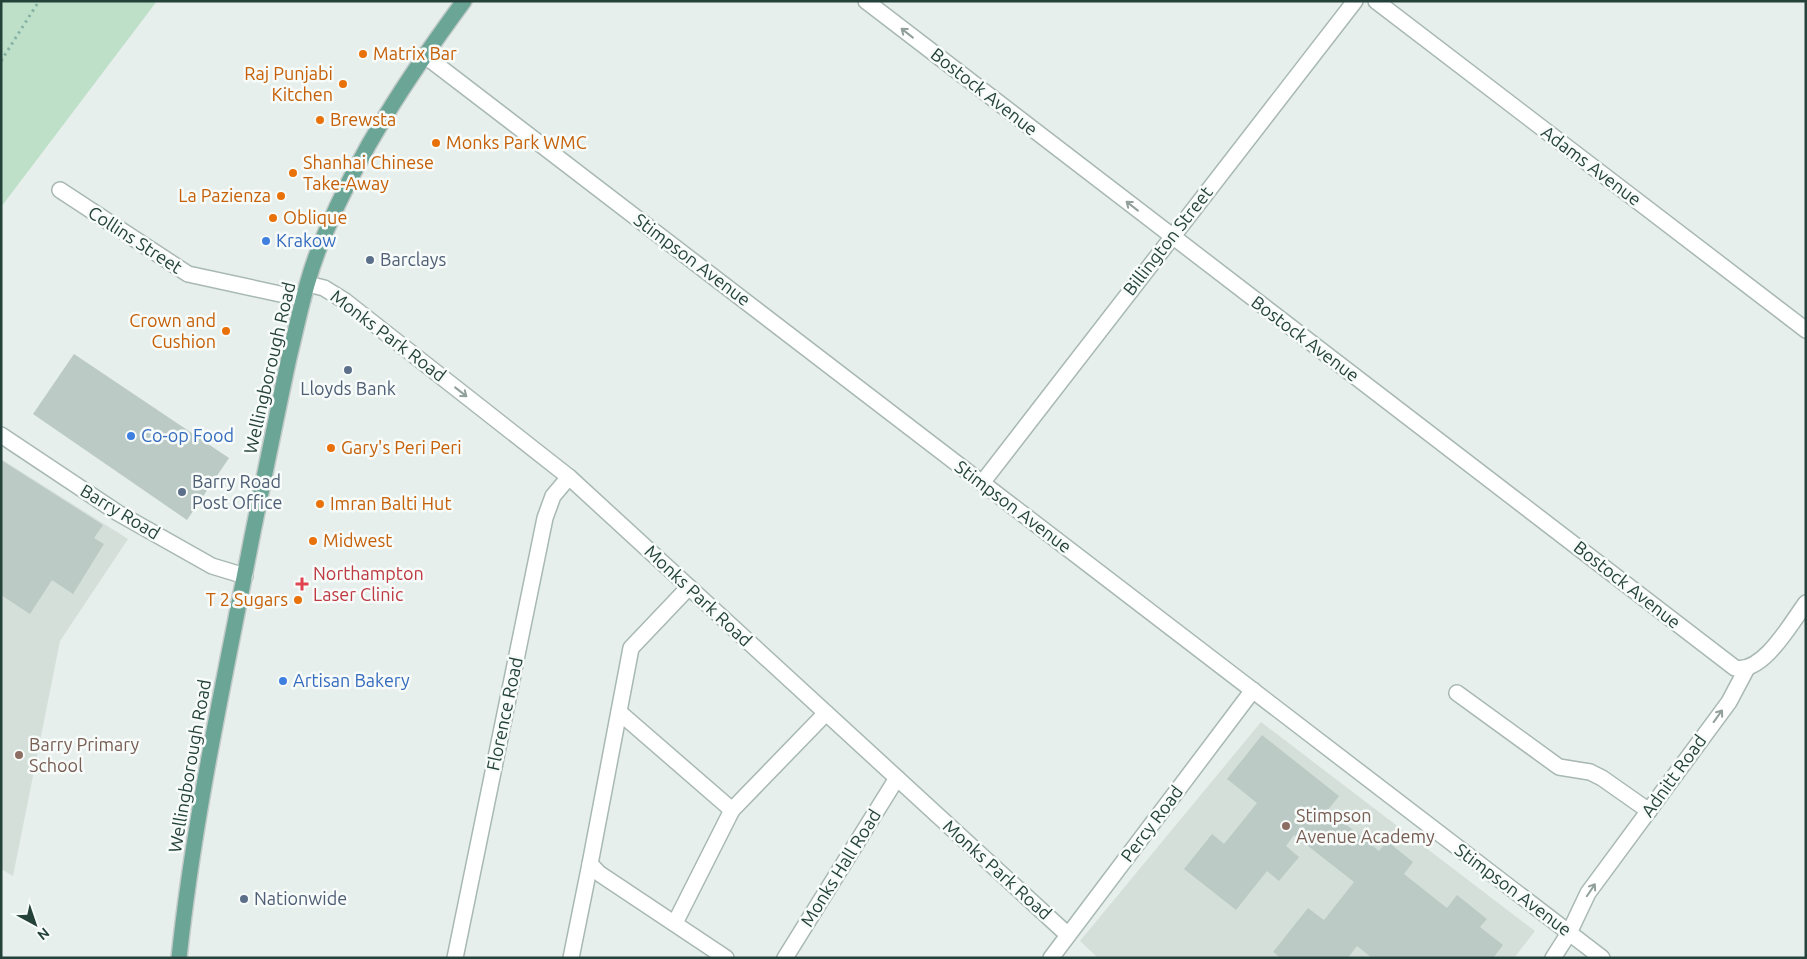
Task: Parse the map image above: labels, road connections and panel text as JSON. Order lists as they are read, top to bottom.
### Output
{
  "streets": {
    "main road": ["Wellingborough Road"],
    "street": [
      "Bostock Avenue",
      "Adams Avenue",
      "Collins Street",
      "Billington Street",
      "Stimpson Avenue",
      "Monks Park Road",
      "Barry Road",
      "Florence Road",
      "Adnitt Road",
      "Percy Road",
      "Monks Hall Road"
    ]
  },
  "crossings": [
    ["Bostock Avenue", "Billington Street"],
    ["Bostock Avenue", "Adnitt Road"],
    ["Collins Street", "Wellingborough Road"],
    ["Billington Street", "Stimpson Avenue"],
    ["Stimpson Avenue", "Wellingborough Road"],
    ["Stimpson Avenue", "Adnitt Road"],
    ["Stimpson Avenue", "Percy Road"],
    ["Monks Park Road", "Wellingborough Road"],
    ["Monks Park Road", "Florence Road"],
    ["Monks Park Road", "Percy Road"],
    ["Monks Park Road", "Monks Hall Road"],
    ["Wellingborough Road", "Barry Road"]
  ],
  "one_way": ["Adnitt Road"],
  "places": {
    "other": [
      "Matrix Bar",
      "Raj Punjabi Kitchen",
      "Brewsta",
      "Monks Park WMC",
      "Shanhai Chinese Take-Away",
      "La Pazienza",
      "Oblique",
      "Krakow",
      "Barclays",
      "Crown and Cushion",
      "Lloyds Bank",
      "Co-op Food",
      "Gary's Peri Peri",
      "Barry Road Post Office",
      "Imran Balti Hut",
      "Midwest",
      "T 2 Sugars",
      "Artisan Bakery",
      "Barry Primary School",
      "Stimpson Avenue Academy",
      "Nationwide"
    ],
    "health": ["Northampton Laser Clinic"]
  },
  "north": "bottom right"
}
